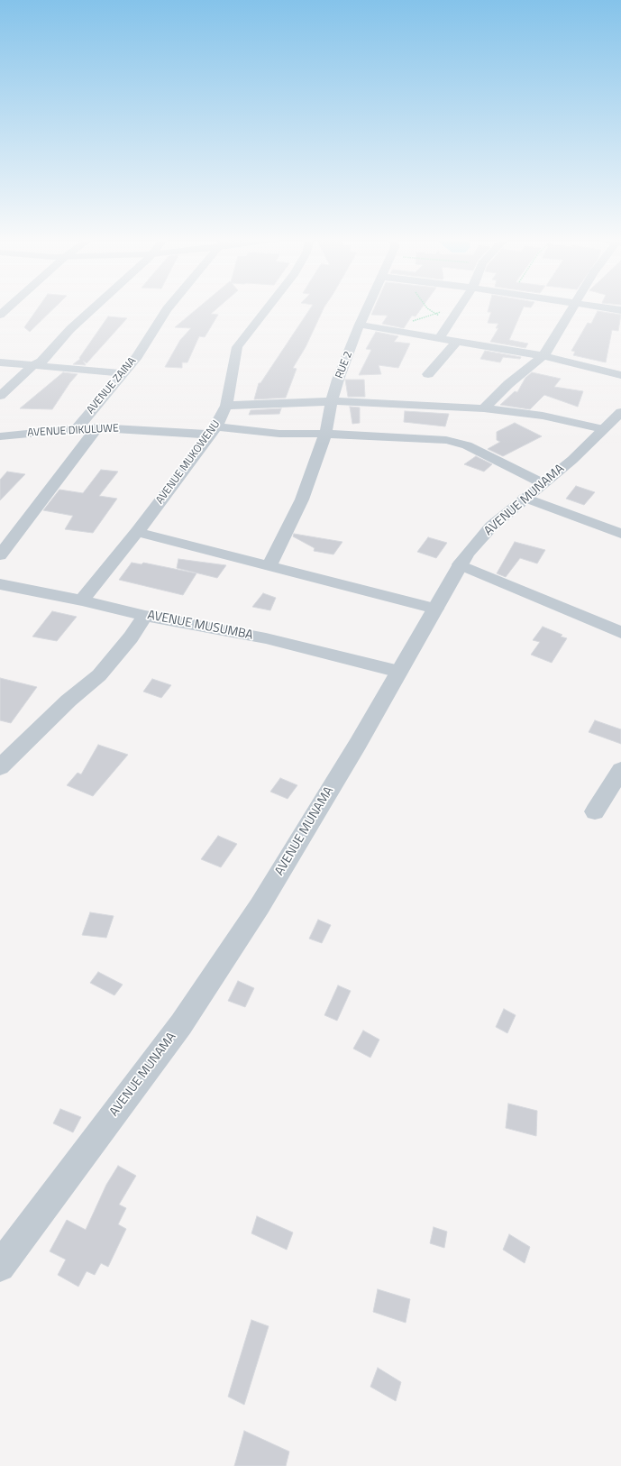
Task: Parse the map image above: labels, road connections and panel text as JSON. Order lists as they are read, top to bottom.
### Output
{
  "streets": {
    "street": [
      "RUE 2",
      "AVENUE ZAINA",
      "AVENUE DIKULUWE",
      "AVENUE MUKOWENU",
      "AVENUE MUNAMA",
      "AVENUE MUSUMBA"
    ]
  },
  "crossings": [
    ["RUE 2", "AVENUE DIKULUWE"],
    ["AVENUE ZAINA", "AVENUE DIKULUWE"],
    ["AVENUE DIKULUWE", "AVENUE MUKOWENU"],
    ["AVENUE DIKULUWE", "AVENUE MUNAMA"],
    ["AVENUE MUKOWENU", "AVENUE MUSUMBA"],
    ["AVENUE MUNAMA", "AVENUE MUSUMBA"]
  ]
}
